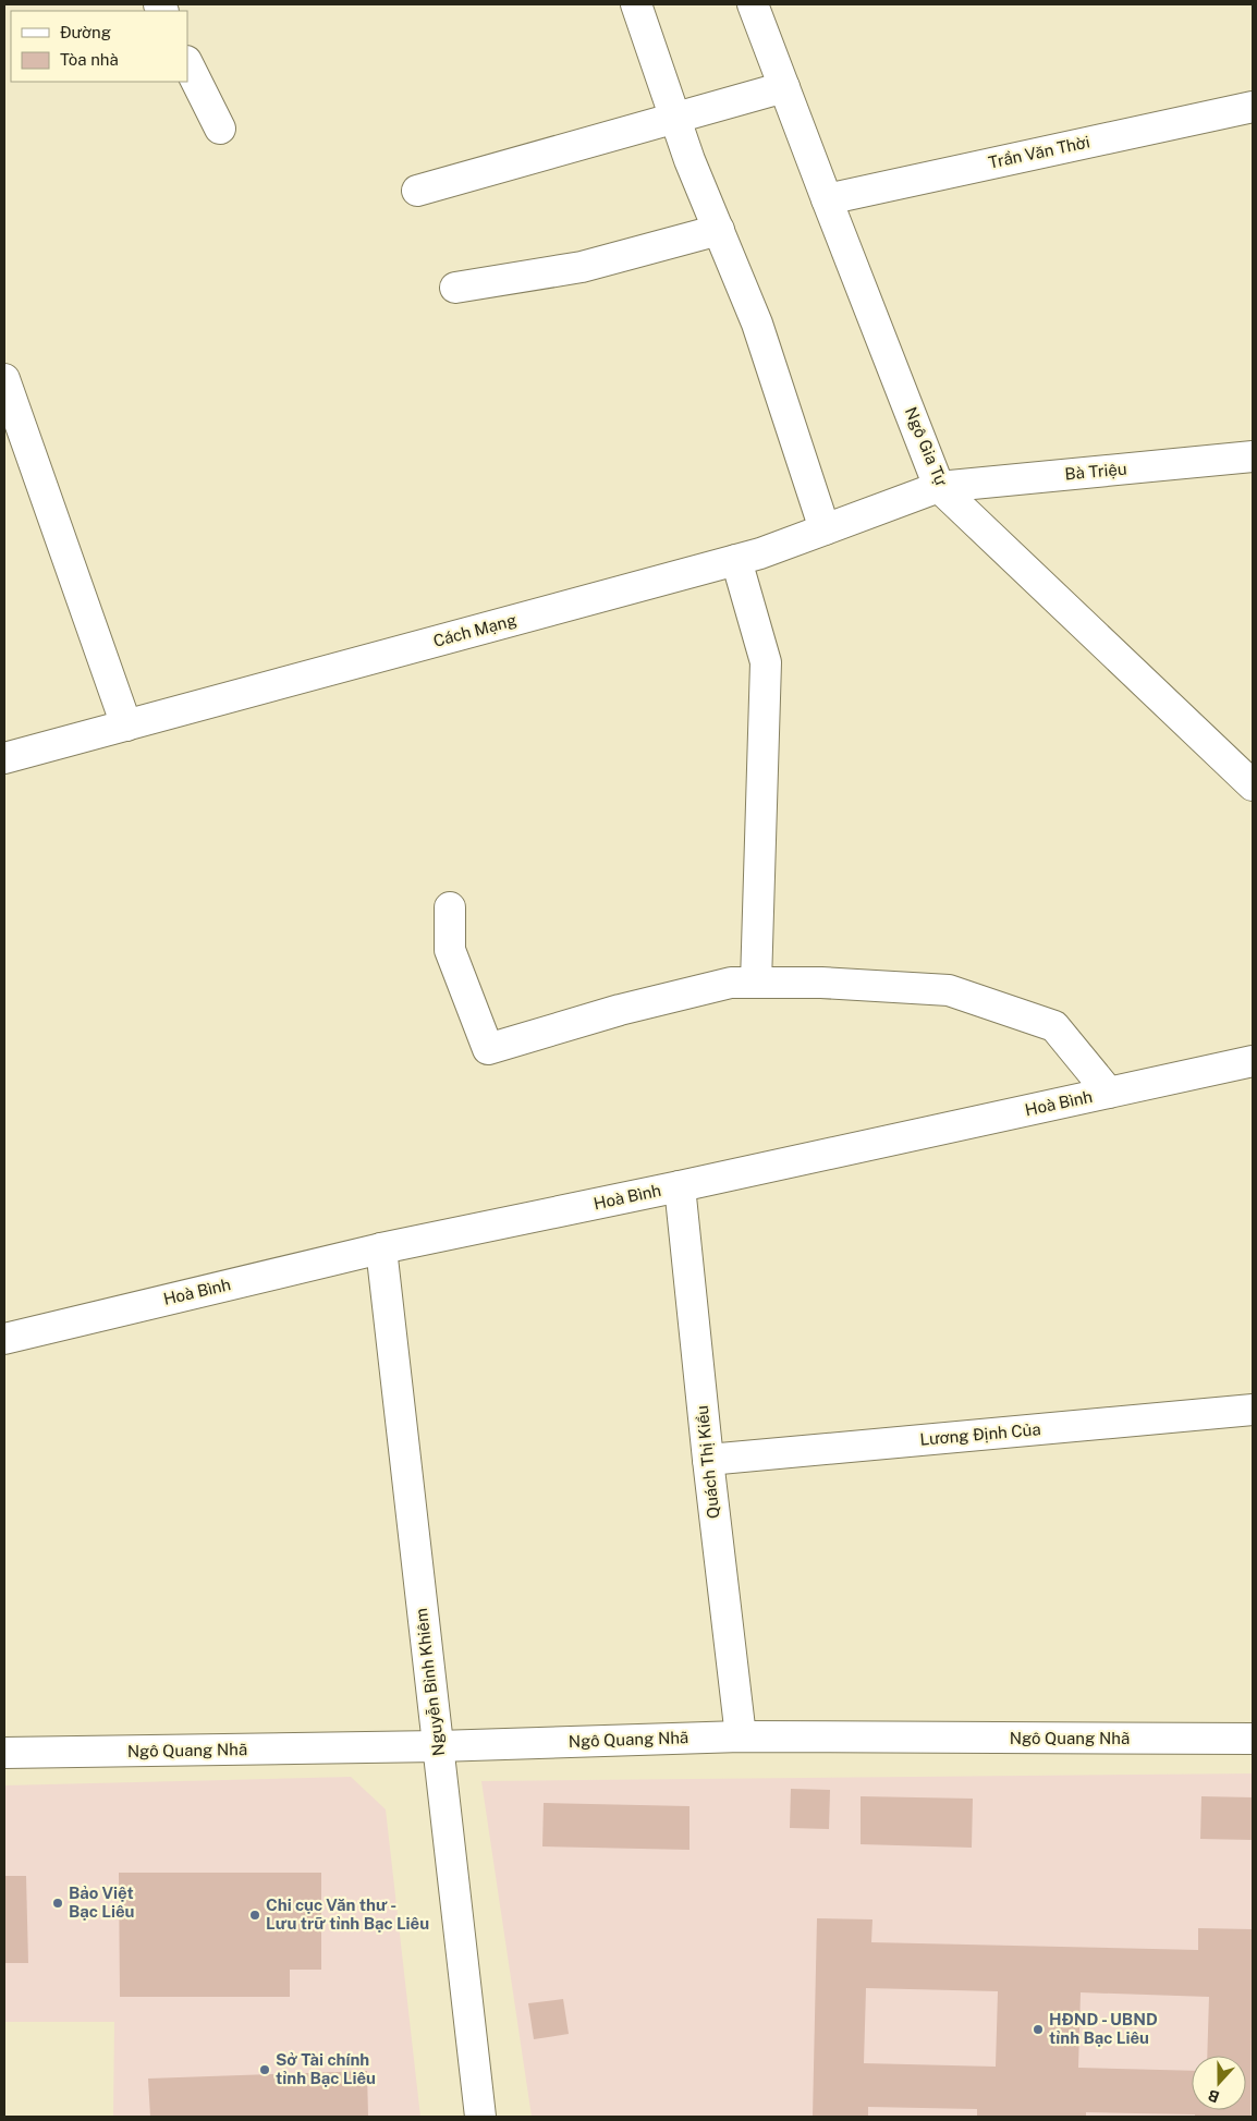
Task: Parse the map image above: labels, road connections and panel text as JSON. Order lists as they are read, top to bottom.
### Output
{
  "streets": {
    "street": [
      "Trần Văn Thời",
      "Ngô Gia Tự",
      "Bà Triệu",
      "Cách Mạng",
      "Hoà Bình",
      "Lương Định Của",
      "Quách Thị Kiều",
      "Nguyễn Bỉnh Khiêm",
      "Ngô Quang Nhã"
    ]
  },
  "crossings": [
    ["Trần Văn Thời", "Ngô Gia Tự"],
    ["Ngô Gia Tự", "Bà Triệu"],
    ["Ngô Gia Tự", "Cách Mạng"],
    ["Bà Triệu", "Cách Mạng"],
    ["Hoà Bình", "Quách Thị Kiều"],
    ["Hoà Bình", "Nguyễn Bỉnh Khiêm"],
    ["Lương Định Của", "Quách Thị Kiều"],
    ["Quách Thị Kiều", "Ngô Quang Nhã"],
    ["Nguyễn Bỉnh Khiêm", "Ngô Quang Nhã"]
  ],
  "places": [
    "Bảo Việt Bạc Liêu",
    "Chi cục Văn thư - Lưu trữ tỉnh Bạc Liêu",
    "HĐND - UBND tỉnh Bạc Liêu",
    "Sở Tài chính tỉnh Bạc Liêu"
  ],
  "legend": ["Đường", "Tòa nhà"],
  "north": "bottom"
}
